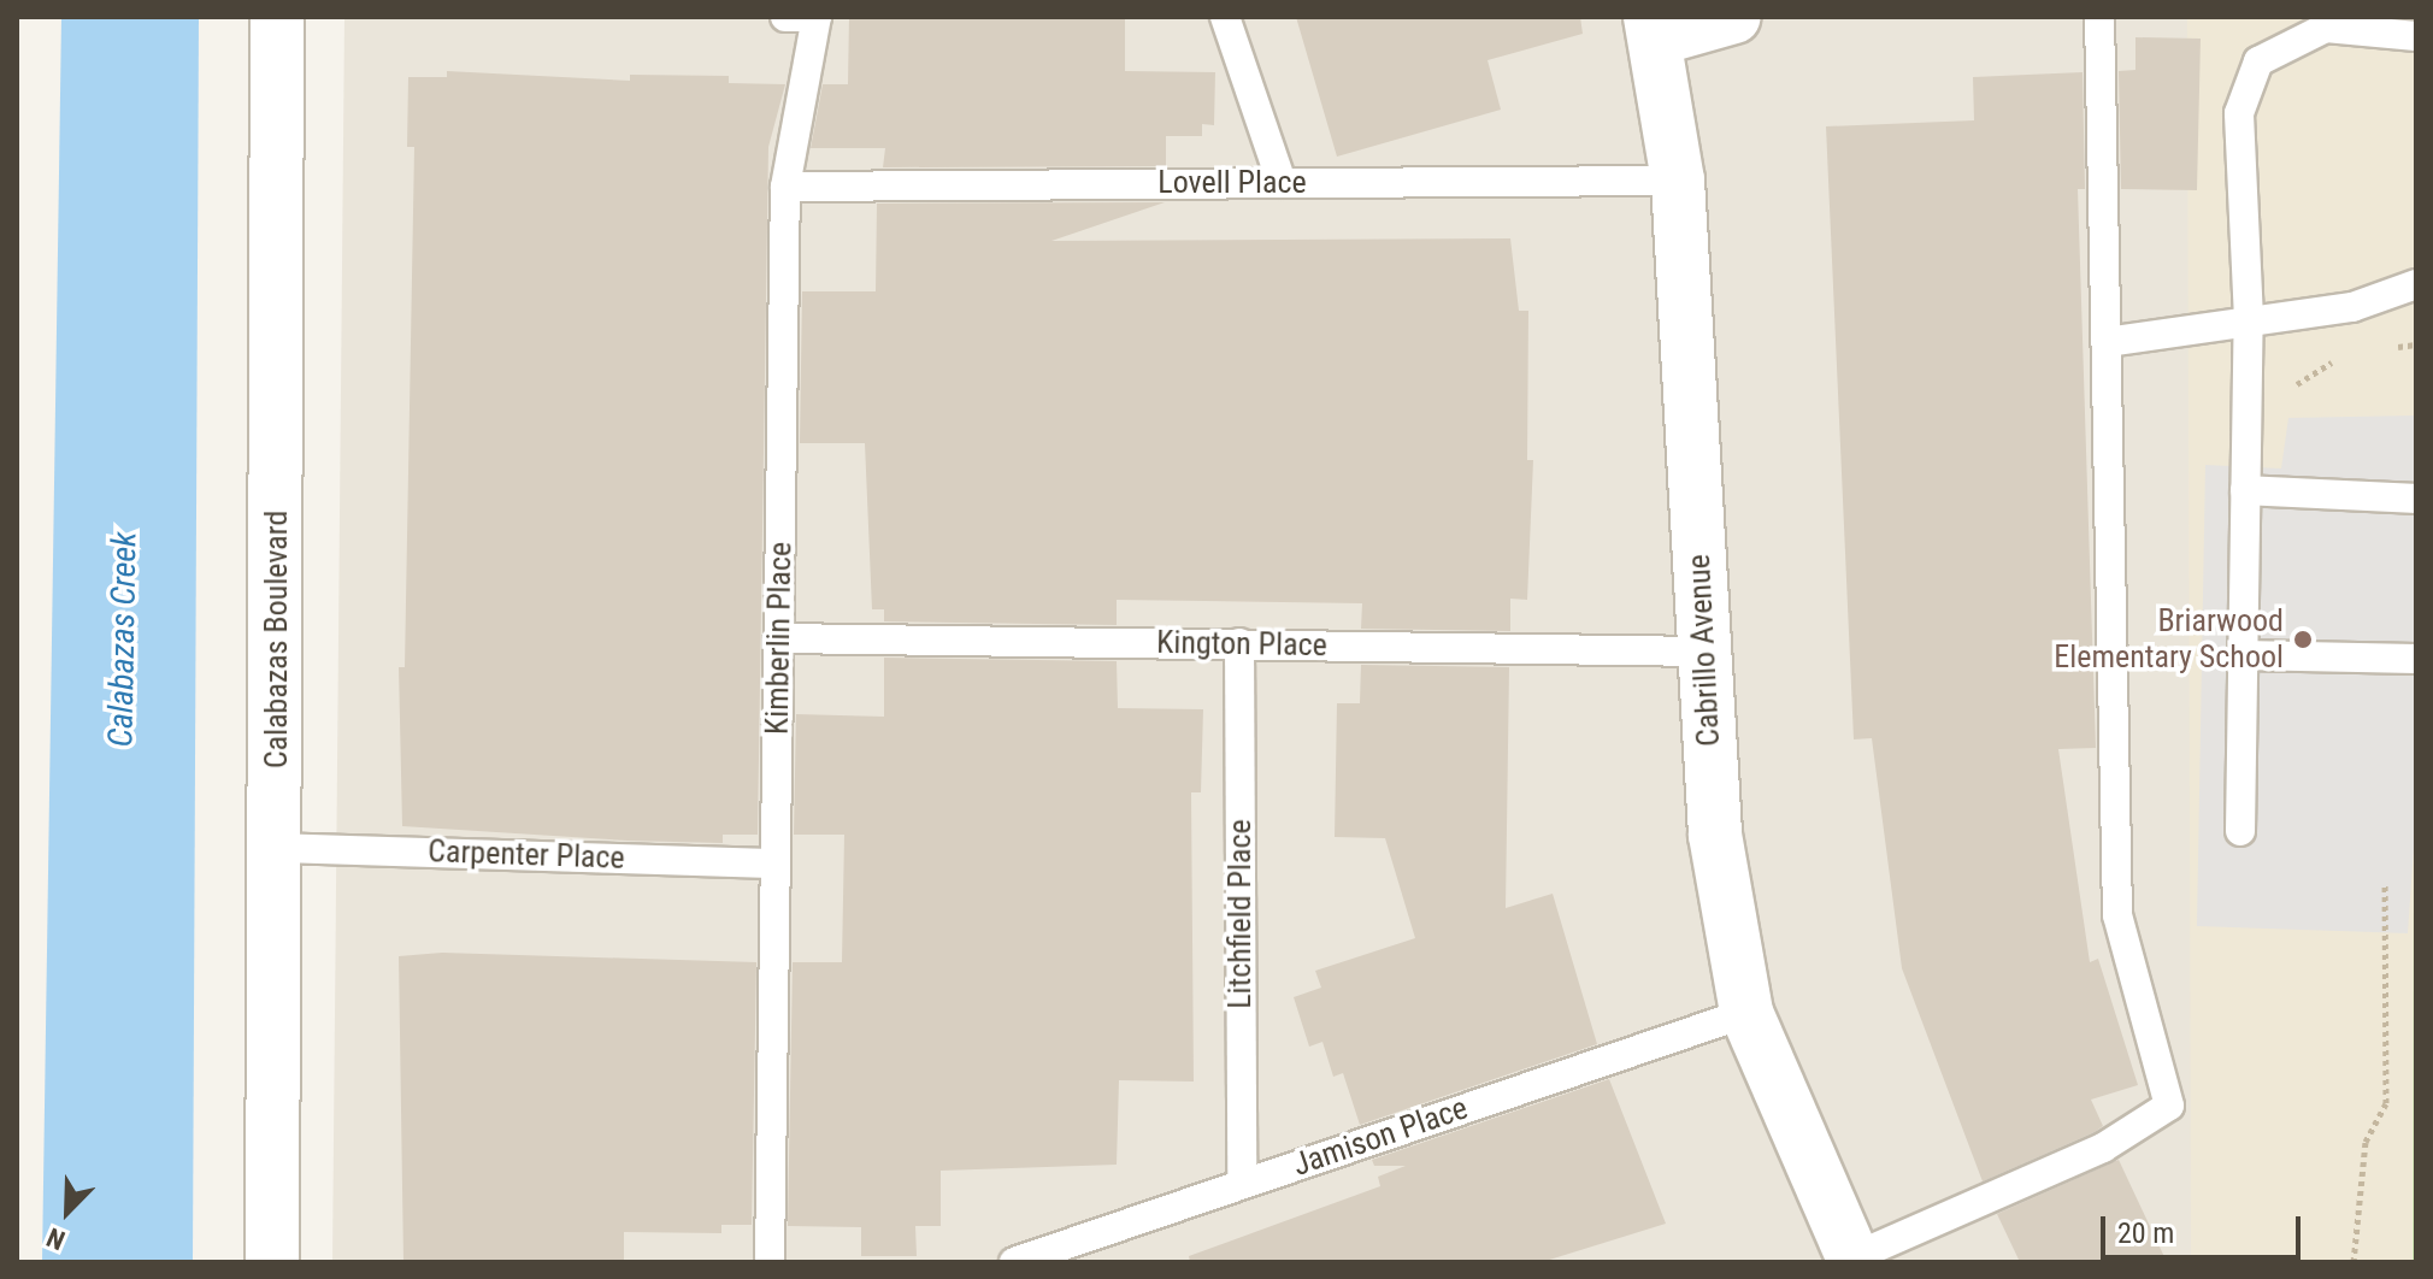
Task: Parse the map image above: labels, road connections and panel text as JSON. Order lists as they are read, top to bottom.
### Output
{
  "streets": {
    "street": ["Calabazas Boulevard", "Cabrillo Avenue"],
    "lane": [
      "Lovell Place",
      "Kimberlin Place",
      "Kington Place",
      "Carpenter Place",
      "Litchfield Place",
      "Jamison Place"
    ]
  },
  "crossings": [
    ["Lovell Place", "Kimberlin Place"],
    ["Lovell Place", "Cabrillo Avenue"],
    ["Kimberlin Place", "Kington Place"],
    ["Kimberlin Place", "Carpenter Place"],
    ["Calabazas Boulevard", "Carpenter Place"],
    ["Kington Place", "Cabrillo Avenue"],
    ["Kington Place", "Litchfield Place"],
    ["Cabrillo Avenue", "Jamison Place"],
    ["Litchfield Place", "Jamison Place"]
  ],
  "water": ["Calabazas Creek"],
  "places": ["Briarwood Elementary School"],
  "scale_bar": "20 m",
  "north": "bottom left"
}
